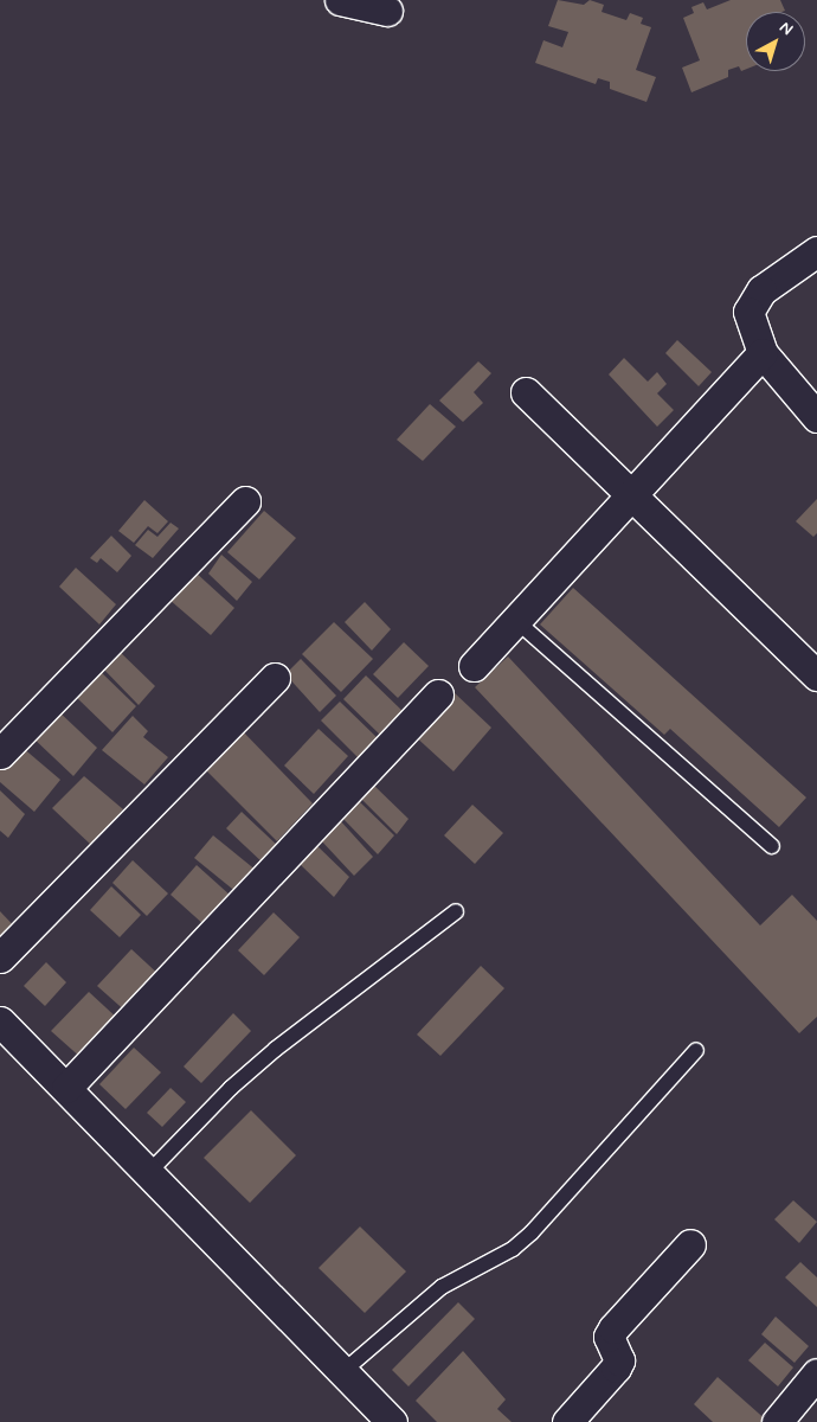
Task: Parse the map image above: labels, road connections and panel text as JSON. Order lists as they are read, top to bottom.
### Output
{
  "north": "top right"
}
